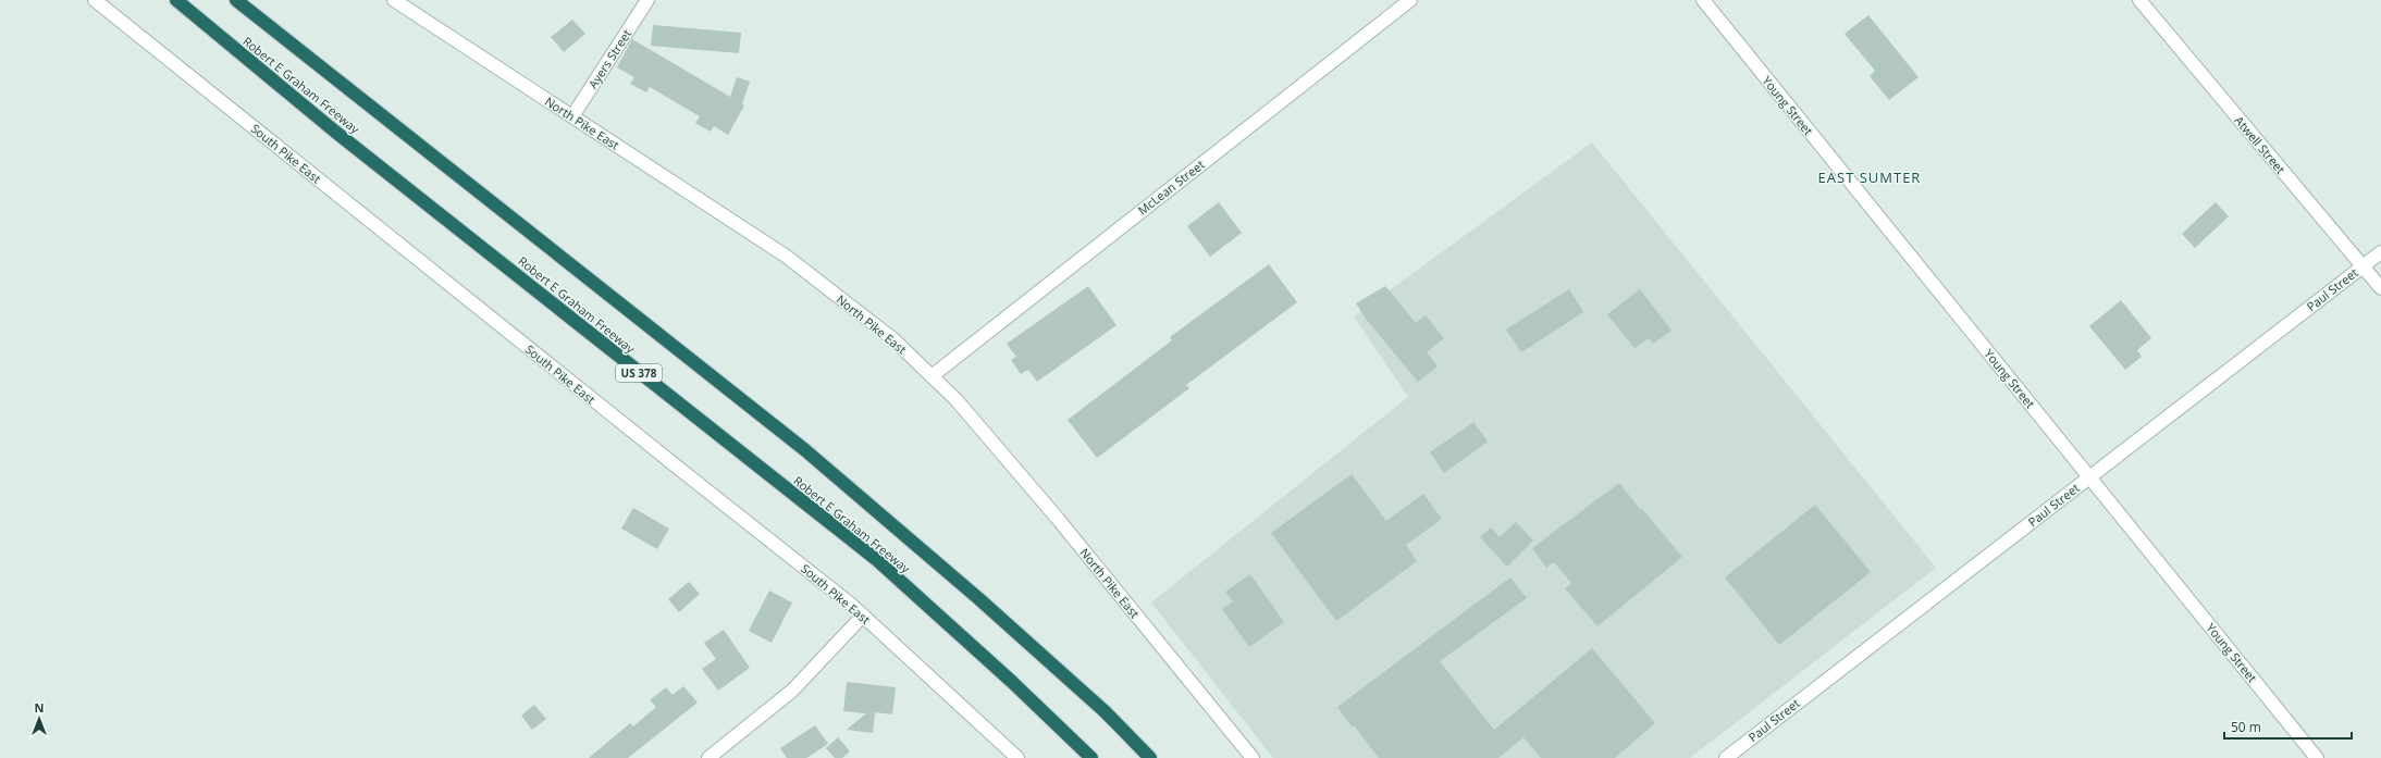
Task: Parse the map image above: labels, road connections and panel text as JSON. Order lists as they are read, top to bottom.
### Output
{
  "streets": {
    "highway": ["Robert E Graham Freeway", "US 378"],
    "street": [
      "Ayers Street",
      "Young Street",
      "North Pike East",
      "Atwell Street",
      "South Pike East",
      "McLean Street",
      "Paul Street"
    ]
  },
  "crossings": [
    ["Ayers Street", "North Pike East"],
    ["Young Street", "Paul Street"],
    ["North Pike East", "McLean Street"],
    ["Atwell Street", "Paul Street"]
  ],
  "districts": ["EAST SUMTER"],
  "scale_bar": "50 m",
  "north": "top"
}
